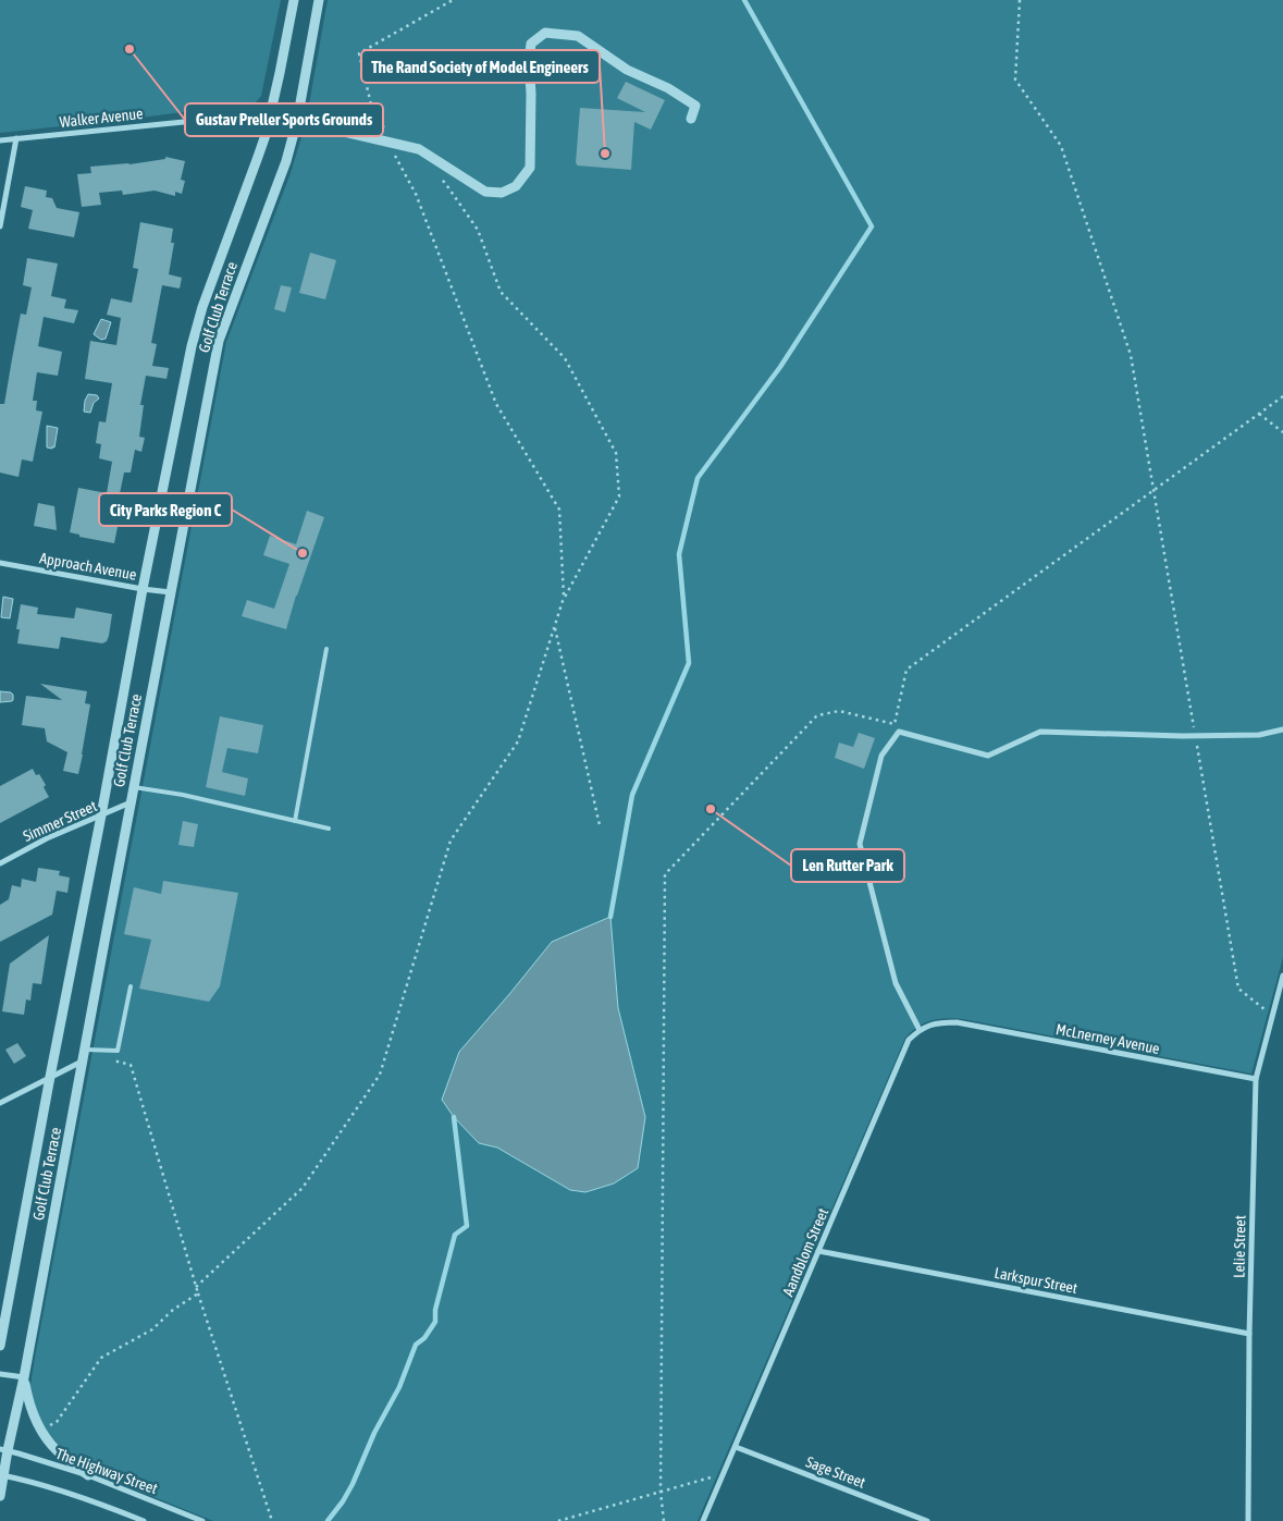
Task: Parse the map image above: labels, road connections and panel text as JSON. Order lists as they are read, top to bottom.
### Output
{
  "streets": {
    "street": [
      "Walker Avenue",
      "Golf Club Terrace",
      "Approach Avenue",
      "Simmer Street",
      "McLnerney Avenue",
      "Lelie Street",
      "Aandblom Street",
      "Larkspur Street",
      "The Highway Street",
      "Sage Street"
    ]
  },
  "crossings": [
    ["Walker Avenue", "Golf Club Terrace"],
    ["Golf Club Terrace", "Approach Avenue"],
    ["Golf Club Terrace", "Simmer Street"],
    ["Golf Club Terrace", "The Highway Street"],
    ["McLnerney Avenue", "Lelie Street"],
    ["McLnerney Avenue", "Aandblom Street"],
    ["Lelie Street", "Larkspur Street"],
    ["Aandblom Street", "Larkspur Street"],
    ["Aandblom Street", "Sage Street"]
  ],
  "places": [
    "Gustav Preller Sports Grounds",
    "The Rand Society of Model Engineers",
    "City Parks Region C",
    "Len Rutter Park"
  ]
}
